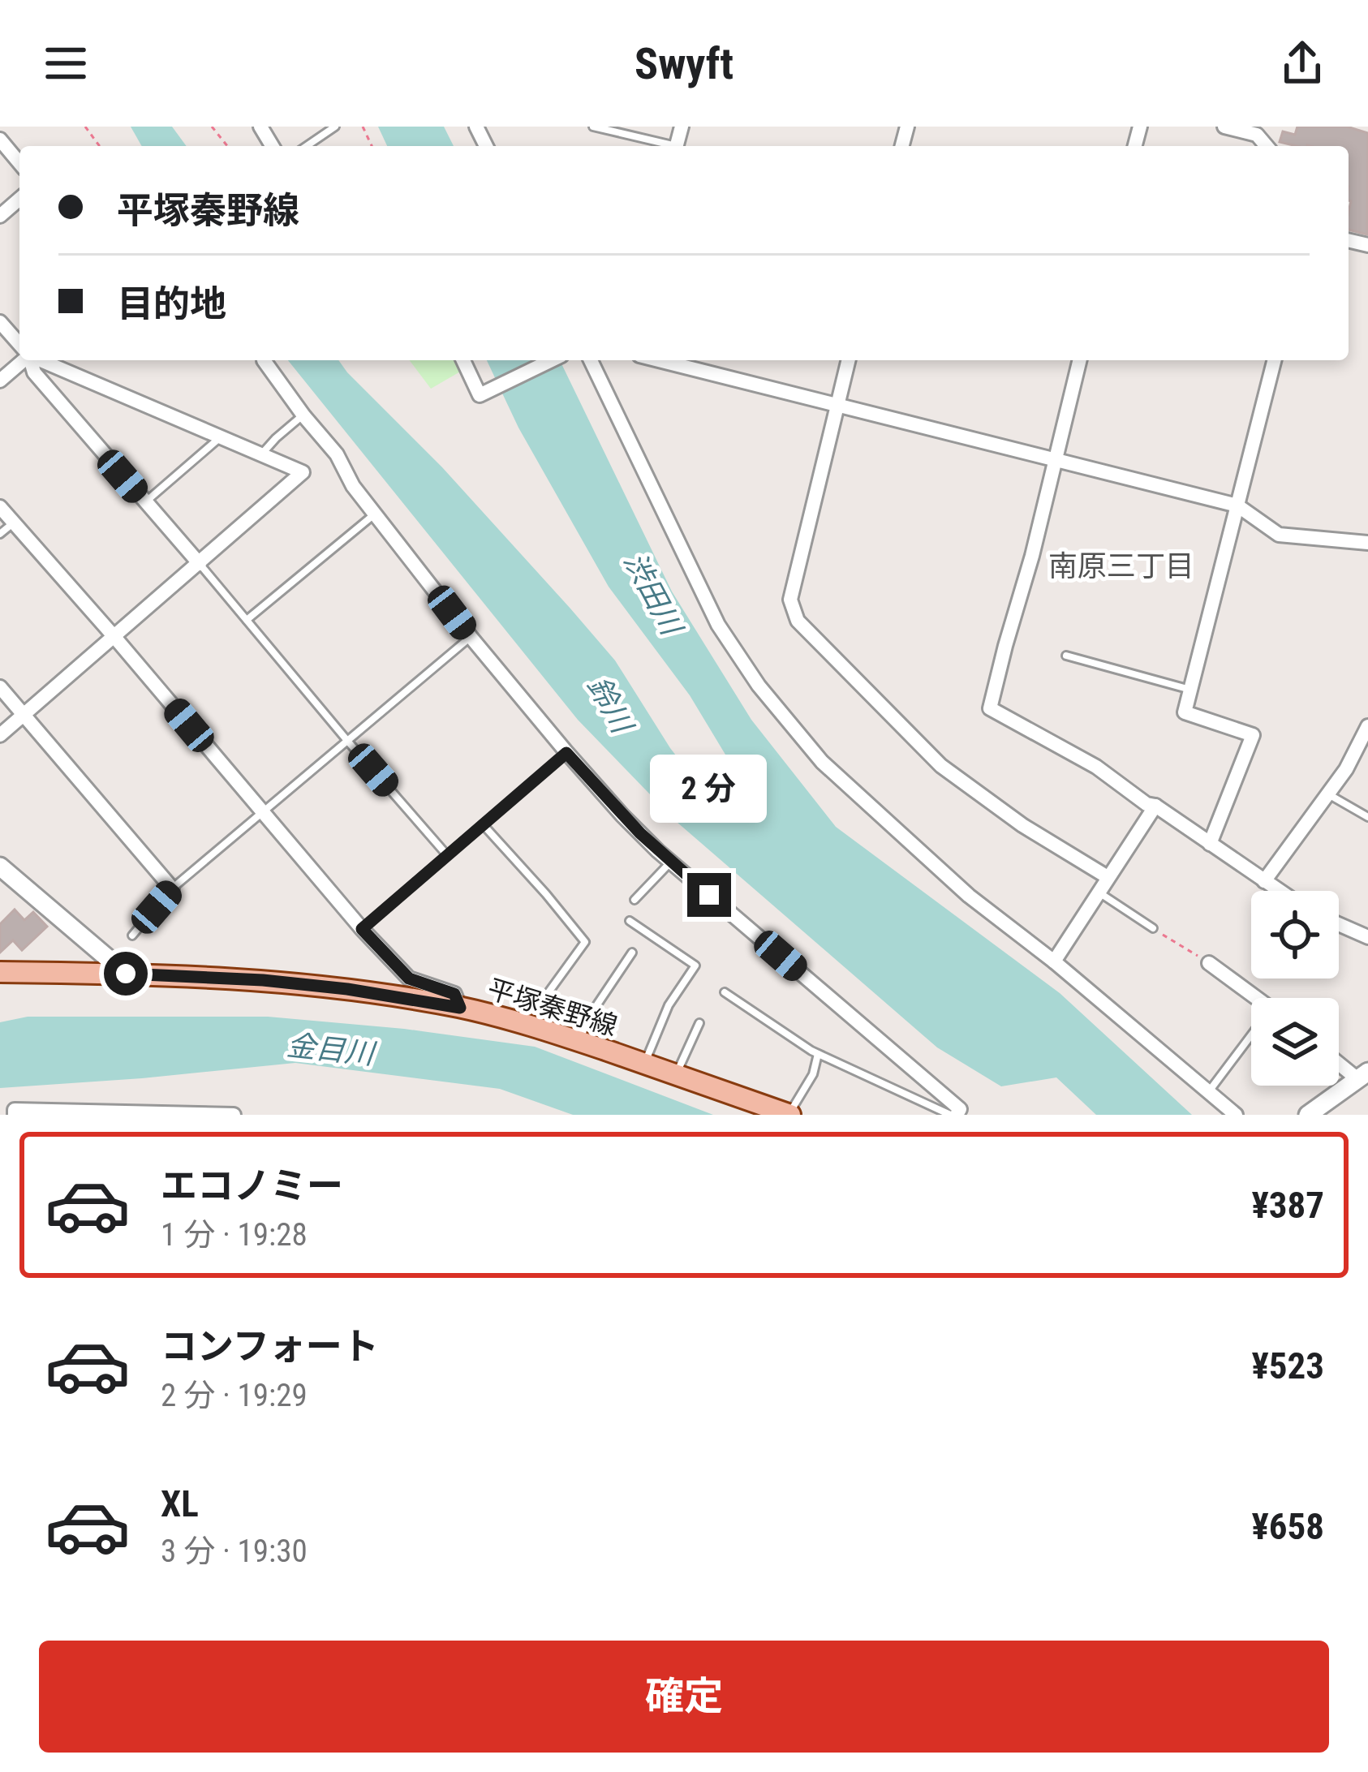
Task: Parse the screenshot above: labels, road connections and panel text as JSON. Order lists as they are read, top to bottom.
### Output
{
  "streets": {
    "main road": ["平塚秦野線"]
  },
  "districts": ["南原三丁目"],
  "water": ["渋田川", "鈴川", "金目川"],
  "page": {
    "header": "Swyft",
    "banner": ["平塚秦野線", "目的地"],
    "bubble": "2 分",
    "list": [
      {
        "name": "エコノミー",
        "note": "1 分 · 19:28",
        "value": "¥387"
      },
      {
        "name": "コンフォート",
        "note": "2 分 · 19:29",
        "value": "¥523"
      },
      {
        "name": "XL",
        "note": "3 分 · 19:30",
        "value": "¥658"
      }
    ],
    "buttons": "確定"
  }
}
